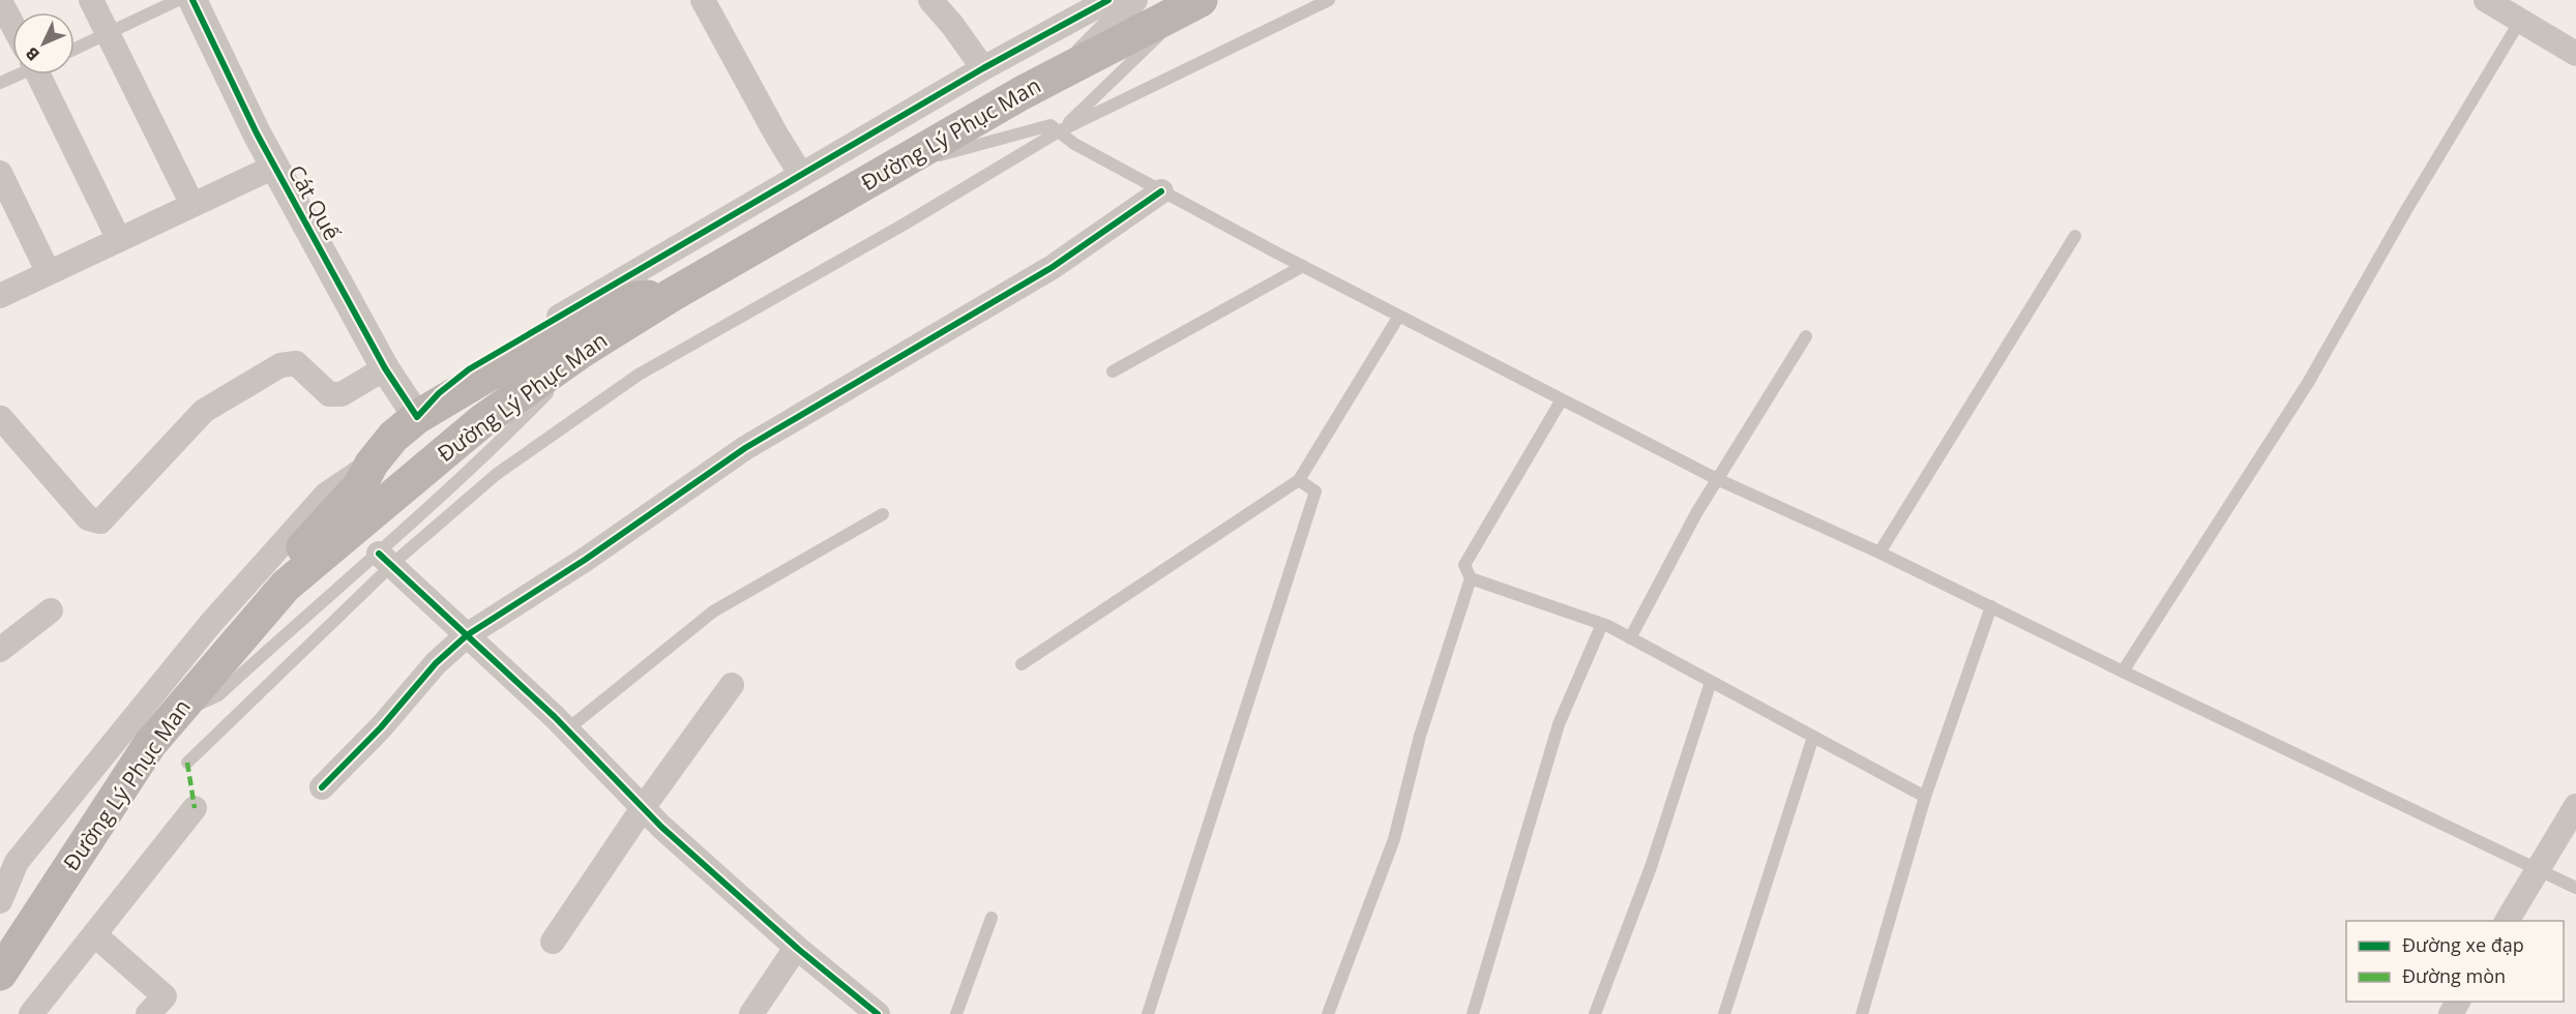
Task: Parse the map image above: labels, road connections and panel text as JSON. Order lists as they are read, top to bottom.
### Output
{
  "streets": {
    "main road": ["Đường Lý Phục Man"],
    "street": ["Cát Quế"]
  },
  "legend": ["Đường xe đạp", "Đường mòn"],
  "north": "bottom left"
}
